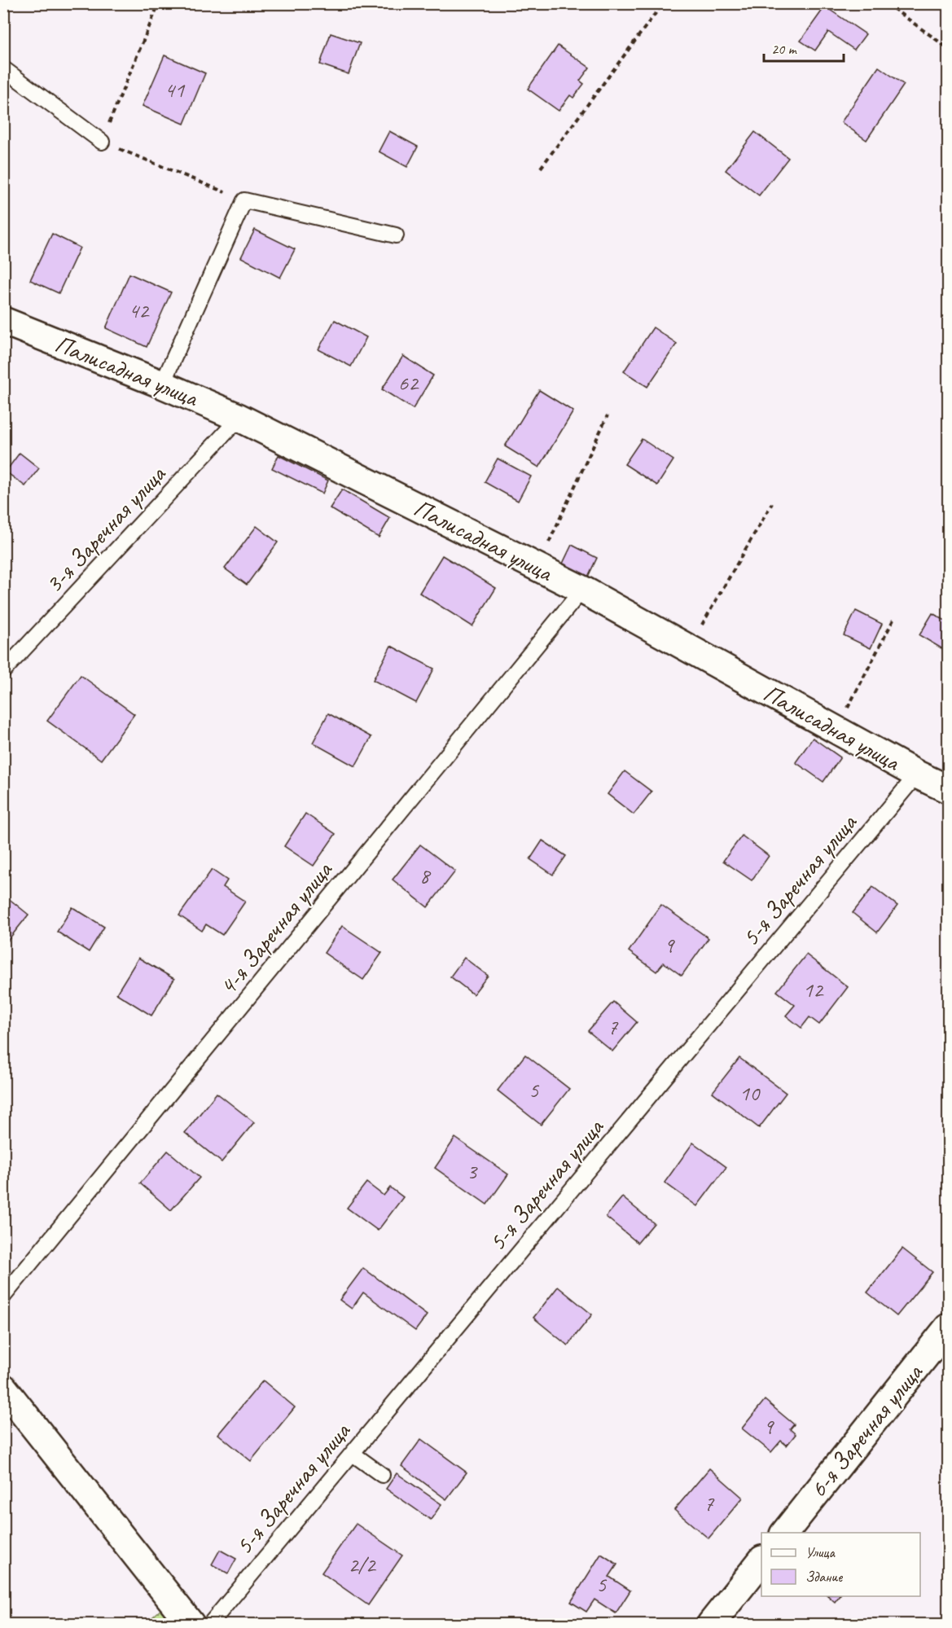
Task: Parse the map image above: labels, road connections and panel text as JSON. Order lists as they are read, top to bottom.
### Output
{
  "streets": {
    "street": ["Палисадная улица", "6-я Заречная улица"],
    "lane": ["3-я Заречная улица", "5-я Заречная улица", "4-я Заречная улица"]
  },
  "crossings": [
    ["Палисадная улица", "3-я Заречная улица"],
    ["Палисадная улица", "5-я Заречная улица"],
    ["Палисадная улица", "4-я Заречная улица"]
  ],
  "house_numbers": [
    "41",
    "42",
    "62",
    "8",
    "9",
    "12",
    "7",
    "5",
    "10",
    "3",
    "9",
    "7",
    "2/2",
    "5"
  ],
  "legend": ["Улица", "Здание"],
  "scale_bar": "20 m"
}
